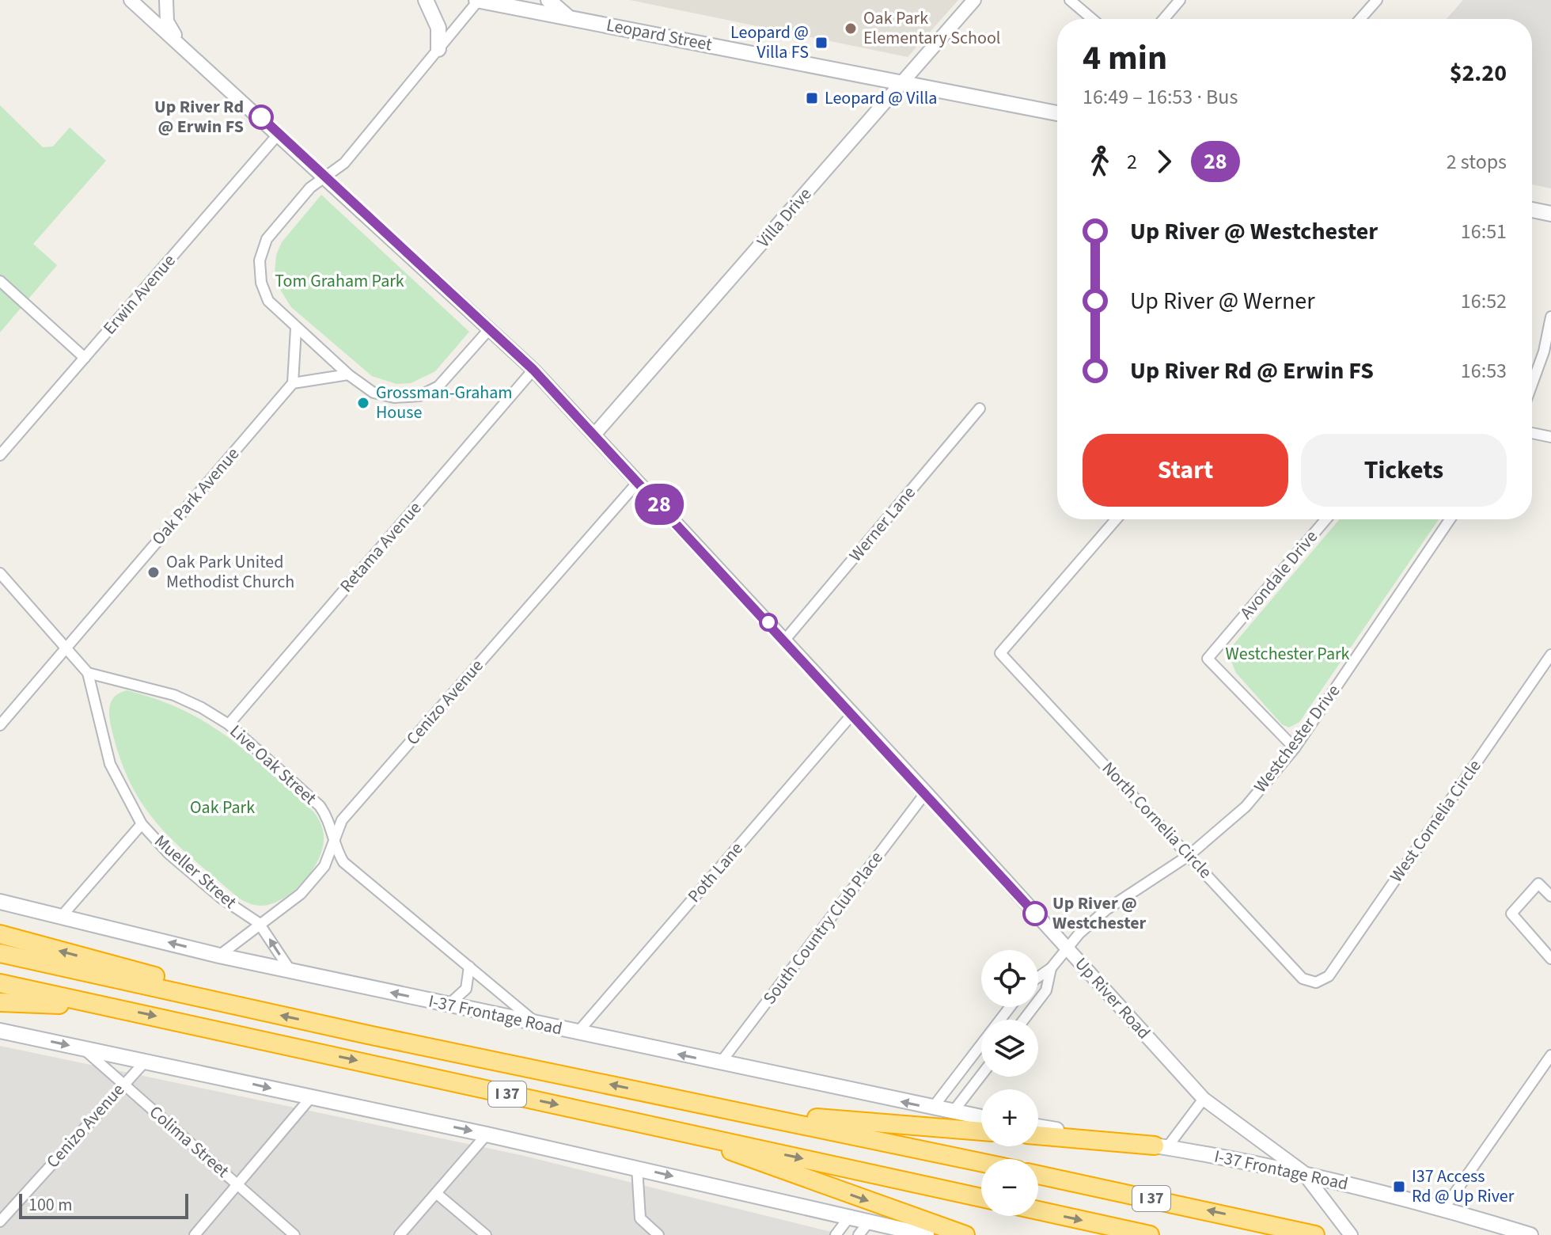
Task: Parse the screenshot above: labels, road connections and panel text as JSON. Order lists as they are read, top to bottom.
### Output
{
  "streets": {
    "highway": ["I 37"],
    "main road": ["Leopard Street", "I-37 Frontage Road"],
    "street": [
      "Villa Drive",
      "Erwin Avenue",
      "Oak Park Avenue",
      "Werner Lane",
      "Retama Avenue",
      "Avondale Drive",
      "Cenizo Avenue",
      "Westchester Drive",
      "Live Oak Street",
      "North Cornelia Circle",
      "West Cornelia Circle",
      "Mueller Street",
      "Poth Lane",
      "South Country Club Place",
      "Up River Road",
      "Colima Street"
    ]
  },
  "crossings": [
    ["Leopard Street", "Villa Drive"],
    ["Villa Drive", "Up River Road"],
    ["Erwin Avenue", "Up River Road"],
    ["Werner Lane", "Up River Road"],
    ["Retama Avenue", "Live Oak Street"],
    ["Retama Avenue", "Up River Road"],
    ["Avondale Drive", "Westchester Drive"],
    ["Cenizo Avenue", "Live Oak Street"],
    ["Cenizo Avenue", "Mueller Street"],
    ["Cenizo Avenue", "Up River Road"],
    ["Cenizo Avenue", "I-37 Frontage Road"],
    ["Cenizo Avenue", "Colima Street"],
    ["Westchester Drive", "North Cornelia Circle"],
    ["Westchester Drive", "Up River Road"],
    ["Live Oak Street", "Mueller Street"],
    ["Live Oak Street", "I-37 Frontage Road"],
    ["North Cornelia Circle", "West Cornelia Circle"],
    ["Mueller Street", "I-37 Frontage Road"],
    ["Poth Lane", "Up River Road"],
    ["Poth Lane", "I-37 Frontage Road"],
    ["South Country Club Place", "Up River Road"],
    ["South Country Club Place", "I-37 Frontage Road"],
    ["Up River Road", "I-37 Frontage Road"]
  ],
  "parks": ["Tom Graham Park", "Westchester Park", "Oak Park"],
  "places": {
    "other": [
      "Oak Park Elementary School",
      "Up River Rd @ Erwin FS",
      "Grossman-Graham House",
      "Oak Park United Methodist Church",
      "Up River @ Westchester"
    ],
    "transit": ["Leopard @ Villa FS", "Leopard @ Villa", "I37 Access Rd @ Up River"]
  },
  "lines": ["bus line 28"],
  "scale_bar": "100 m",
  "page": {
    "on_map": "28",
    "heading": ["4 min", "16:49 – 16:53 · Bus", "$2.20"],
    "legs": ["2", "28", "2 stops"],
    "list": [
      {
        "name": "Up River @ Westchester",
        "value": "16:51"
      },
      {
        "name": "Up River @ Werner",
        "value": "16:52"
      },
      {
        "name": "Up River Rd @ Erwin FS",
        "value": "16:53"
      }
    ],
    "buttons": ["Start", "Tickets"],
    "map_buttons": ["+", "−"],
    "scale": "100 m"
  }
}
